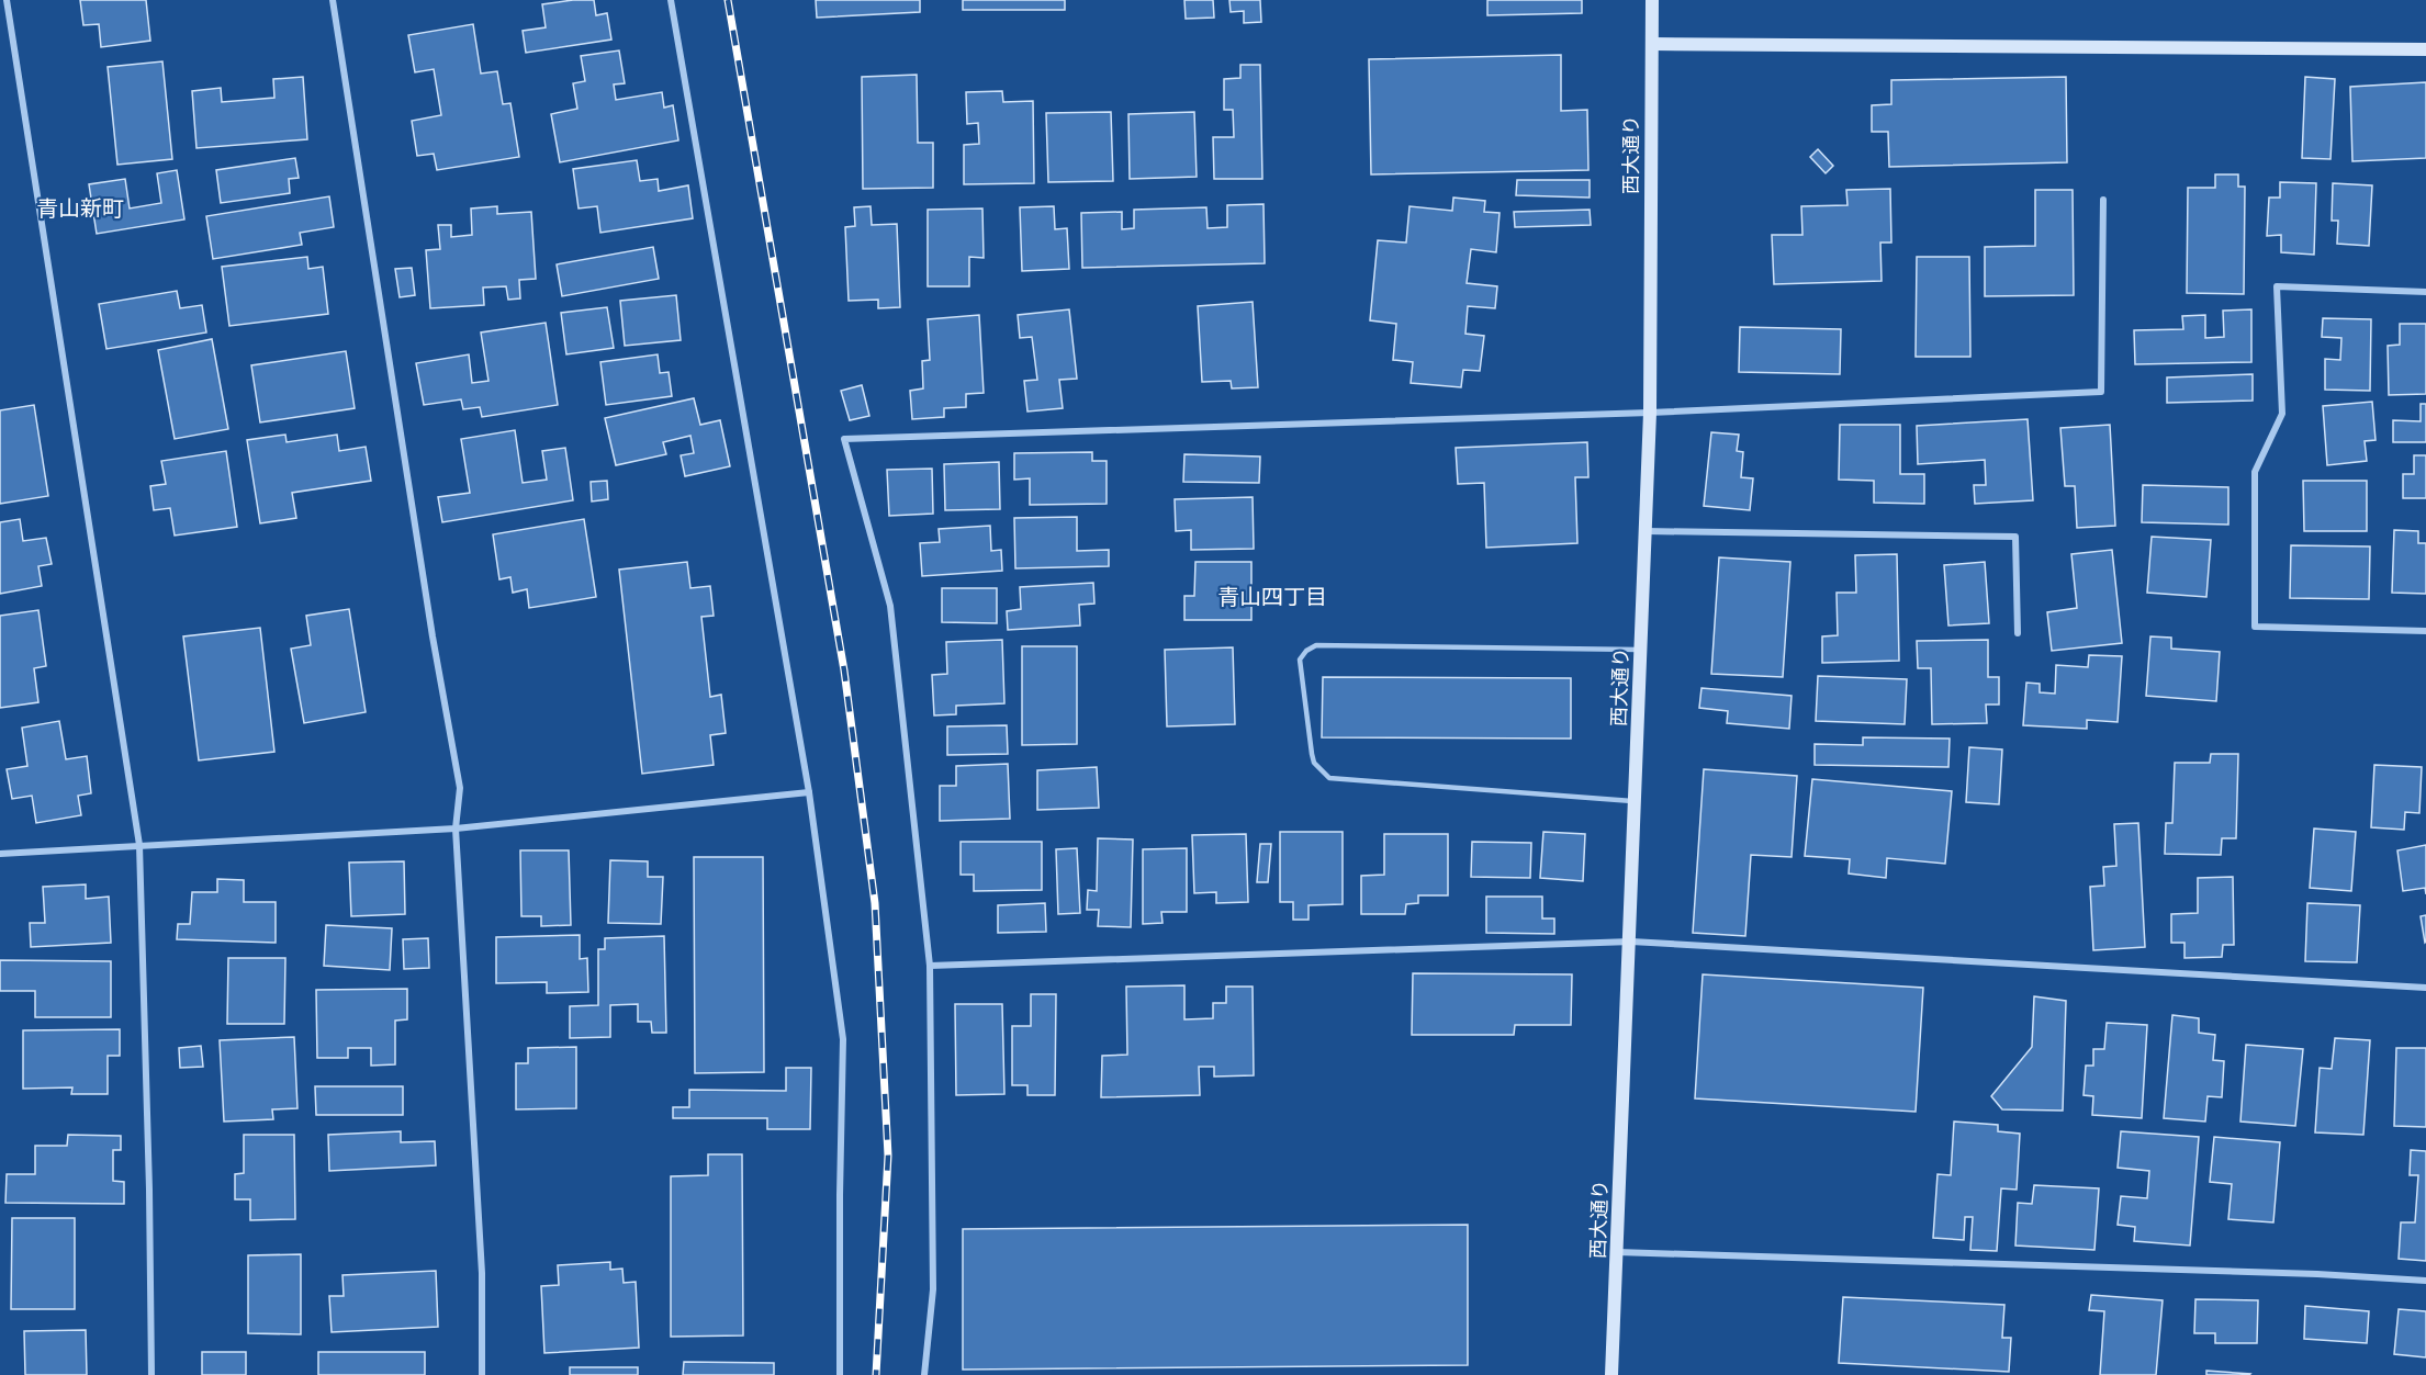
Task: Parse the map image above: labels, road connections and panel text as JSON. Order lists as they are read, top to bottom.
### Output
{
  "streets": {
    "street": ["西大通り"]
  },
  "districts": ["青山新町", "青山四丁目"]
}
